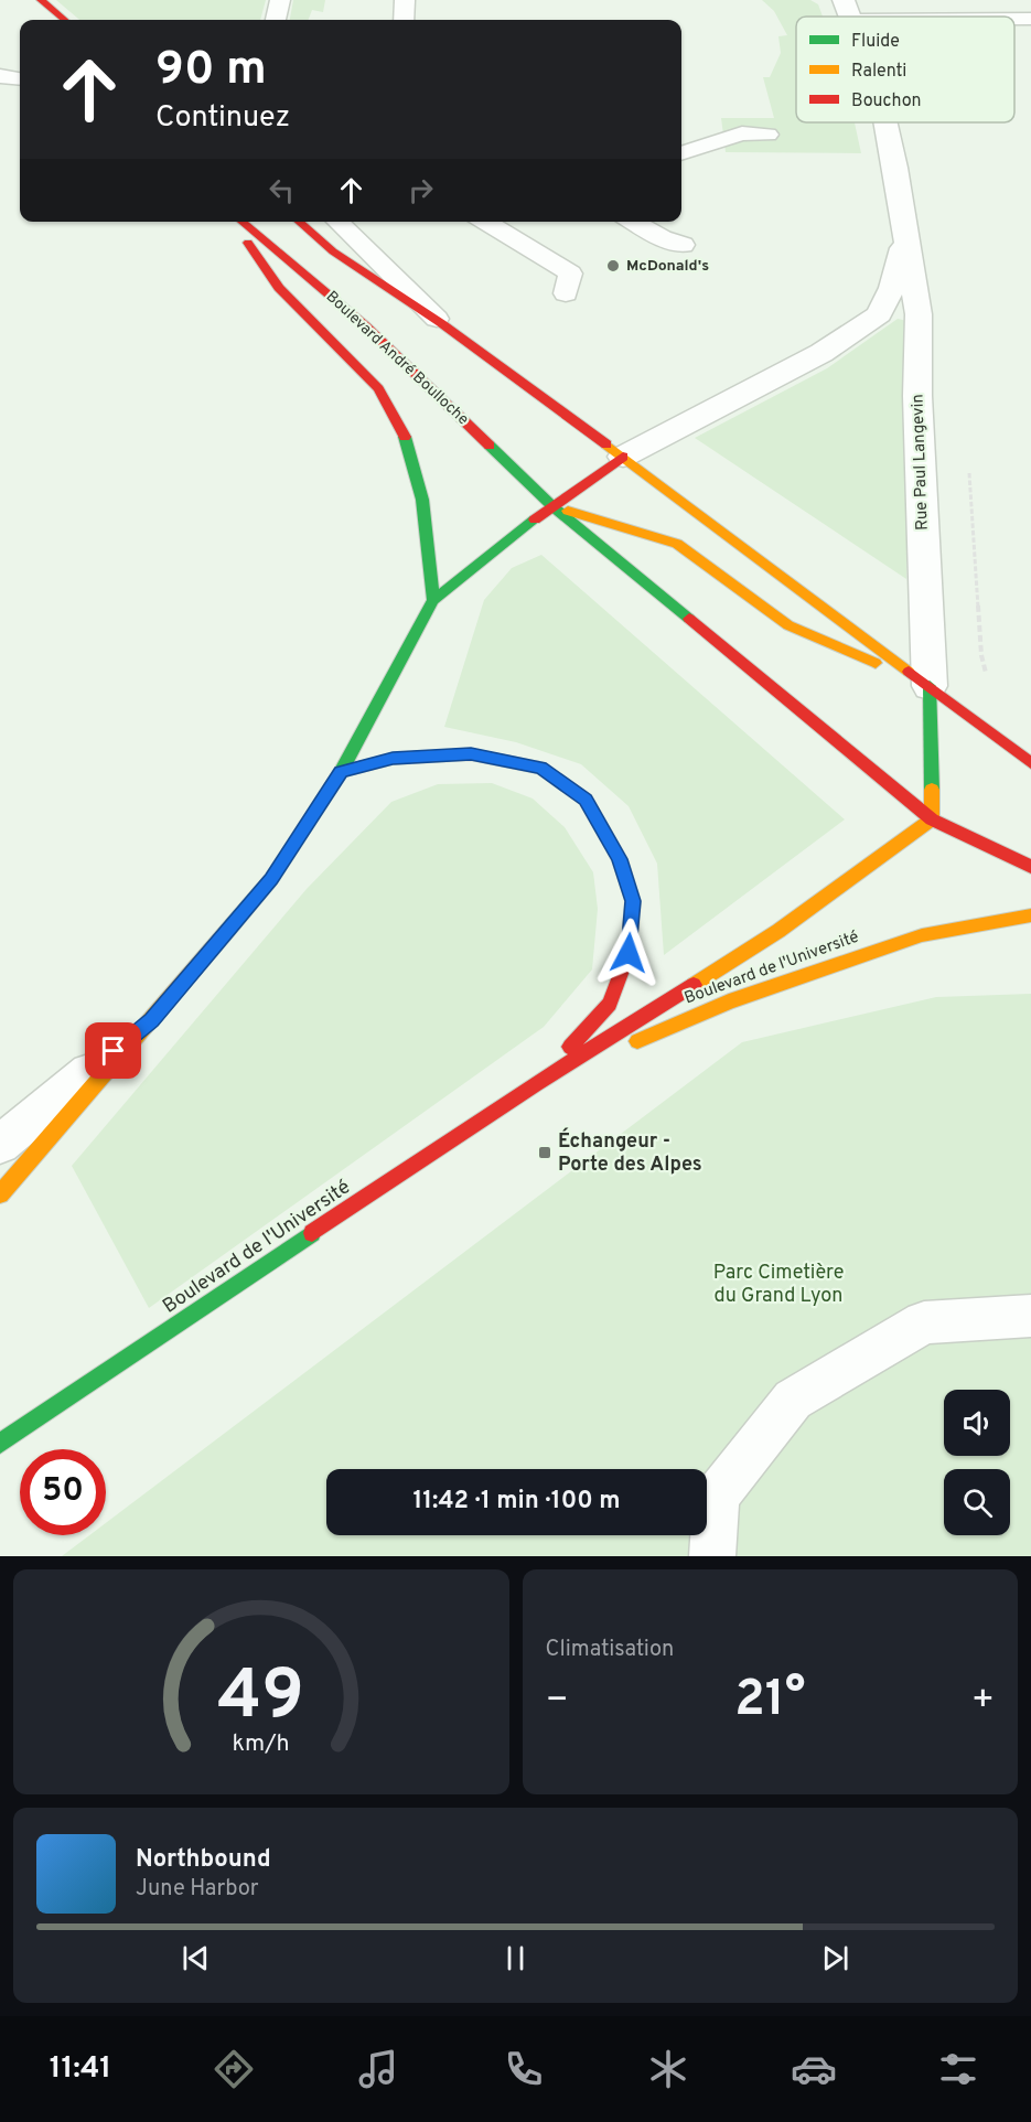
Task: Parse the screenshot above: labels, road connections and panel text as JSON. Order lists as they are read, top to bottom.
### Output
{
  "streets": {
    "main road": ["Boulevard André Boulloche", "Boulevard de l'Université"],
    "street": ["Rue Paul Langevin"]
  },
  "parks": ["Parc Cimetière du Grand Lyon"],
  "places": {
    "other": ["McDonald's"],
    "transit": ["Échangeur - Porte des Alpes"]
  },
  "legend": ["Fluide", "Ralenti", "Bouchon"],
  "page": {
    "turn": ["90 m", "Continuez"],
    "limit": "50",
    "trip": "11:42 · 1 min · 100 m",
    "tile": "Climatisation",
    "heat": ["−", "21°", "+"],
    "song": ["Northbound", "June Harbor"],
    "tabs": "11:41",
    "gauge": ["49", "km/h"]
  }
}
